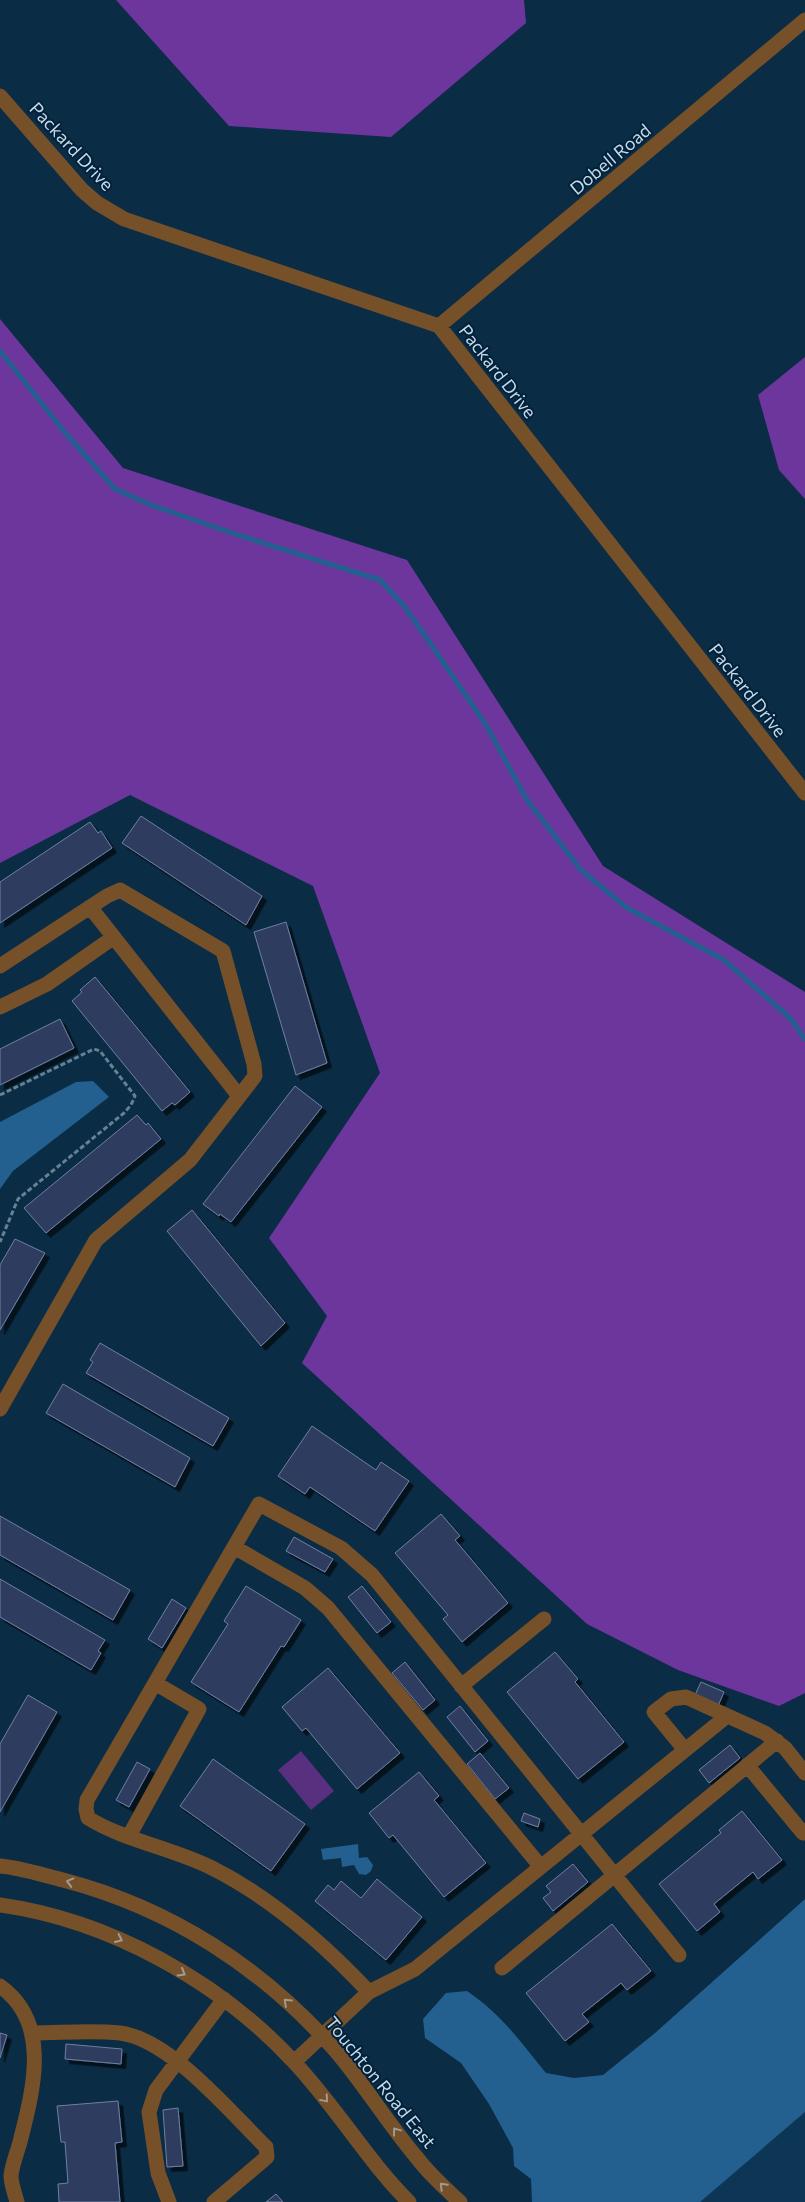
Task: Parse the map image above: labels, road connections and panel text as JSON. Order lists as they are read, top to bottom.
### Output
{
  "streets": {
    "street": ["Packard Drive", "Dobell Road", "Touchton Road East"]
  },
  "crossings": [
    ["Packard Drive", "Dobell Road"]
  ]
}
